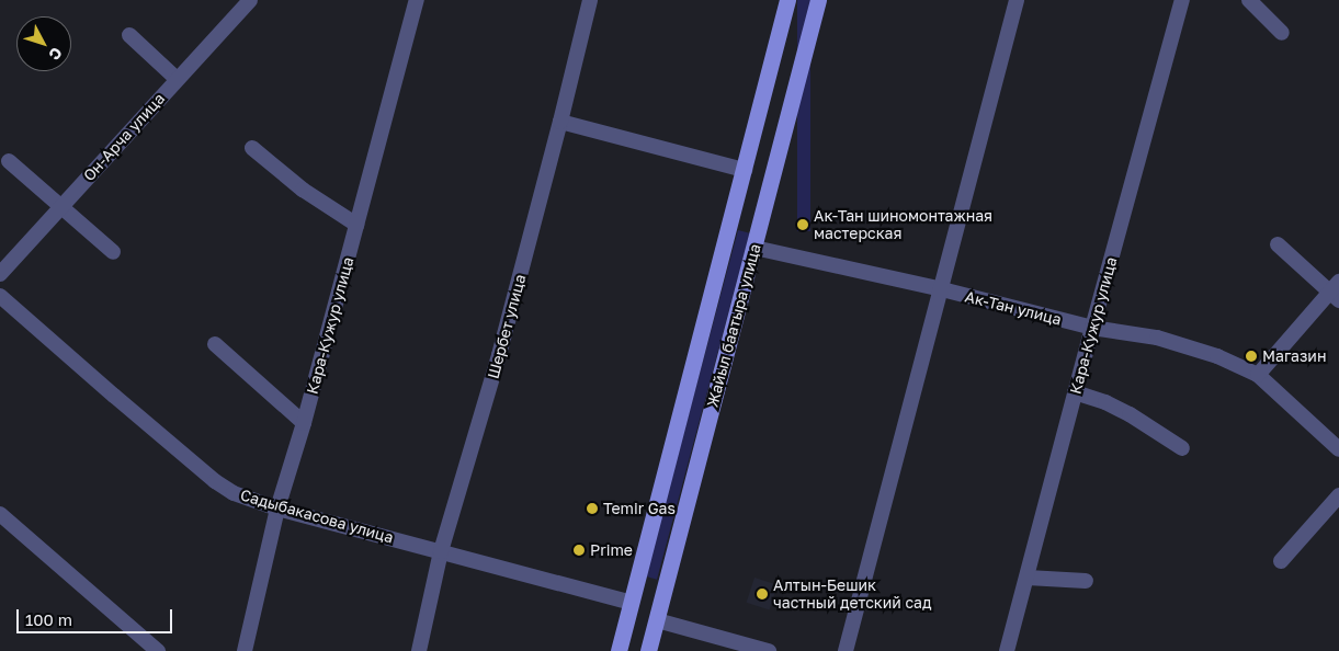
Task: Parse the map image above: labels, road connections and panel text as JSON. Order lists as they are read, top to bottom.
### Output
{
  "streets": {
    "main road": ["Жайыл баатыра улица"],
    "street": [
      "Он-Арча улица",
      "Ак-Тан улица",
      "Кара-Кужур улица",
      "Шербет улица",
      "Садыбакасова улица"
    ]
  },
  "crossings": [
    ["Ак-Тан улица", "Кара-Кужур улица"],
    ["Ак-Тан улица", "Жайыл баатыра улица"],
    ["Кара-Кужур улица", "Садыбакасова улица"],
    ["Жайыл баатыра улица", "Садыбакасова улица"],
    ["Шербет улица", "Садыбакасова улица"]
  ],
  "places": [
    "Ак-Тан шиномонтажная мастерская",
    "Магазин",
    "Temir Gas",
    "Prime",
    "Алтын-Бешик частный детский сад"
  ],
  "scale_bar": "100 m",
  "north": "bottom right"
}
